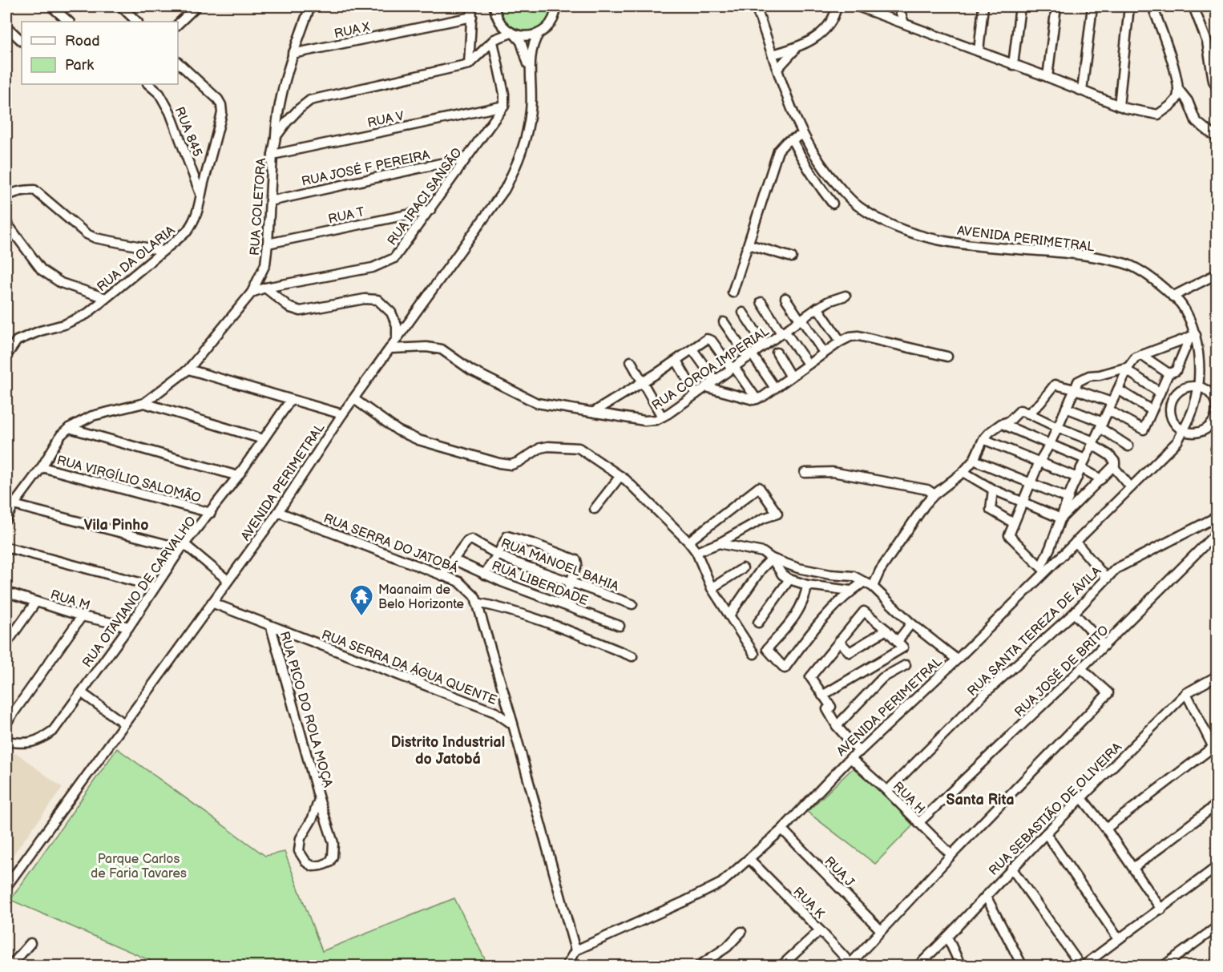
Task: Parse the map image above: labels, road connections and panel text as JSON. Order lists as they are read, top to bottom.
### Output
{
  "streets": {
    "street": [
      "RUA X",
      "RUA V",
      "RUA 845",
      "RUA JOSÉ F PEREIRA",
      "RUA IRACI SANSÃO",
      "RUA COLETORA",
      "RUA T",
      "AVENIDA PERIMETRAL",
      "RUA DA OLARIA",
      "RUA COROA IMPERIAL",
      "RUA VIRGÍLIO SALOMÃO",
      "RUA SERRA DO JATOBÁ",
      "RUA MANOEL BAHIA",
      "RUA LIBERDADE",
      "RUA OTAVIANO DE CARVALHO",
      "RUA M",
      "RUA SANTA TEREZA DE ÁVILA",
      "RUA SERRA DA ÁGUA QUENTE",
      "RUA JOSÉ DE BRITO",
      "RUA PICO DO ROLA MOÇA",
      "RUA H",
      "RUA SEBASTIÃO DE OLIVEIRA",
      "RUA J",
      "RUA K"
    ]
  },
  "crossings": [
    ["RUA V", "RUA IRACI SANSÃO"],
    ["RUA V", "RUA COLETORA"],
    ["RUA 845", "RUA DA OLARIA"],
    ["RUA JOSÉ F PEREIRA", "RUA IRACI SANSÃO"],
    ["RUA JOSÉ F PEREIRA", "RUA COLETORA"],
    ["RUA IRACI SANSÃO", "RUA COLETORA"],
    ["RUA IRACI SANSÃO", "RUA T"],
    ["RUA COLETORA", "RUA T"],
    ["RUA COLETORA", "RUA VIRGÍLIO SALOMÃO"],
    ["AVENIDA PERIMETRAL", "RUA COROA IMPERIAL"],
    ["AVENIDA PERIMETRAL", "RUA SERRA DO JATOBÁ"],
    ["AVENIDA PERIMETRAL", "RUA SERRA DA ÁGUA QUENTE"],
    ["AVENIDA PERIMETRAL", "RUA H"],
    ["AVENIDA PERIMETRAL", "RUA J"],
    ["AVENIDA PERIMETRAL", "RUA K"],
    ["RUA VIRGÍLIO SALOMÃO", "RUA OTAVIANO DE CARVALHO"],
    ["RUA SERRA DO JATOBÁ", "RUA MANOEL BAHIA"],
    ["RUA SERRA DO JATOBÁ", "RUA SERRA DA ÁGUA QUENTE"],
    ["RUA MANOEL BAHIA", "RUA LIBERDADE"],
    ["RUA OTAVIANO DE CARVALHO", "RUA M"],
    ["RUA SANTA TEREZA DE ÁVILA", "RUA H"],
    ["RUA SERRA DA ÁGUA QUENTE", "RUA PICO DO ROLA MOÇA"],
    ["RUA JOSÉ DE BRITO", "RUA H"]
  ],
  "districts": ["Vila Pinho", "Distrito Industrial do Jatobá", "Santa Rita"],
  "parks": ["Parque Carlos de Faria Tavares"],
  "places": {
    "temple": ["Maanaim de Belo Horizonte"]
  },
  "legend": ["Road", "Park"]
}
